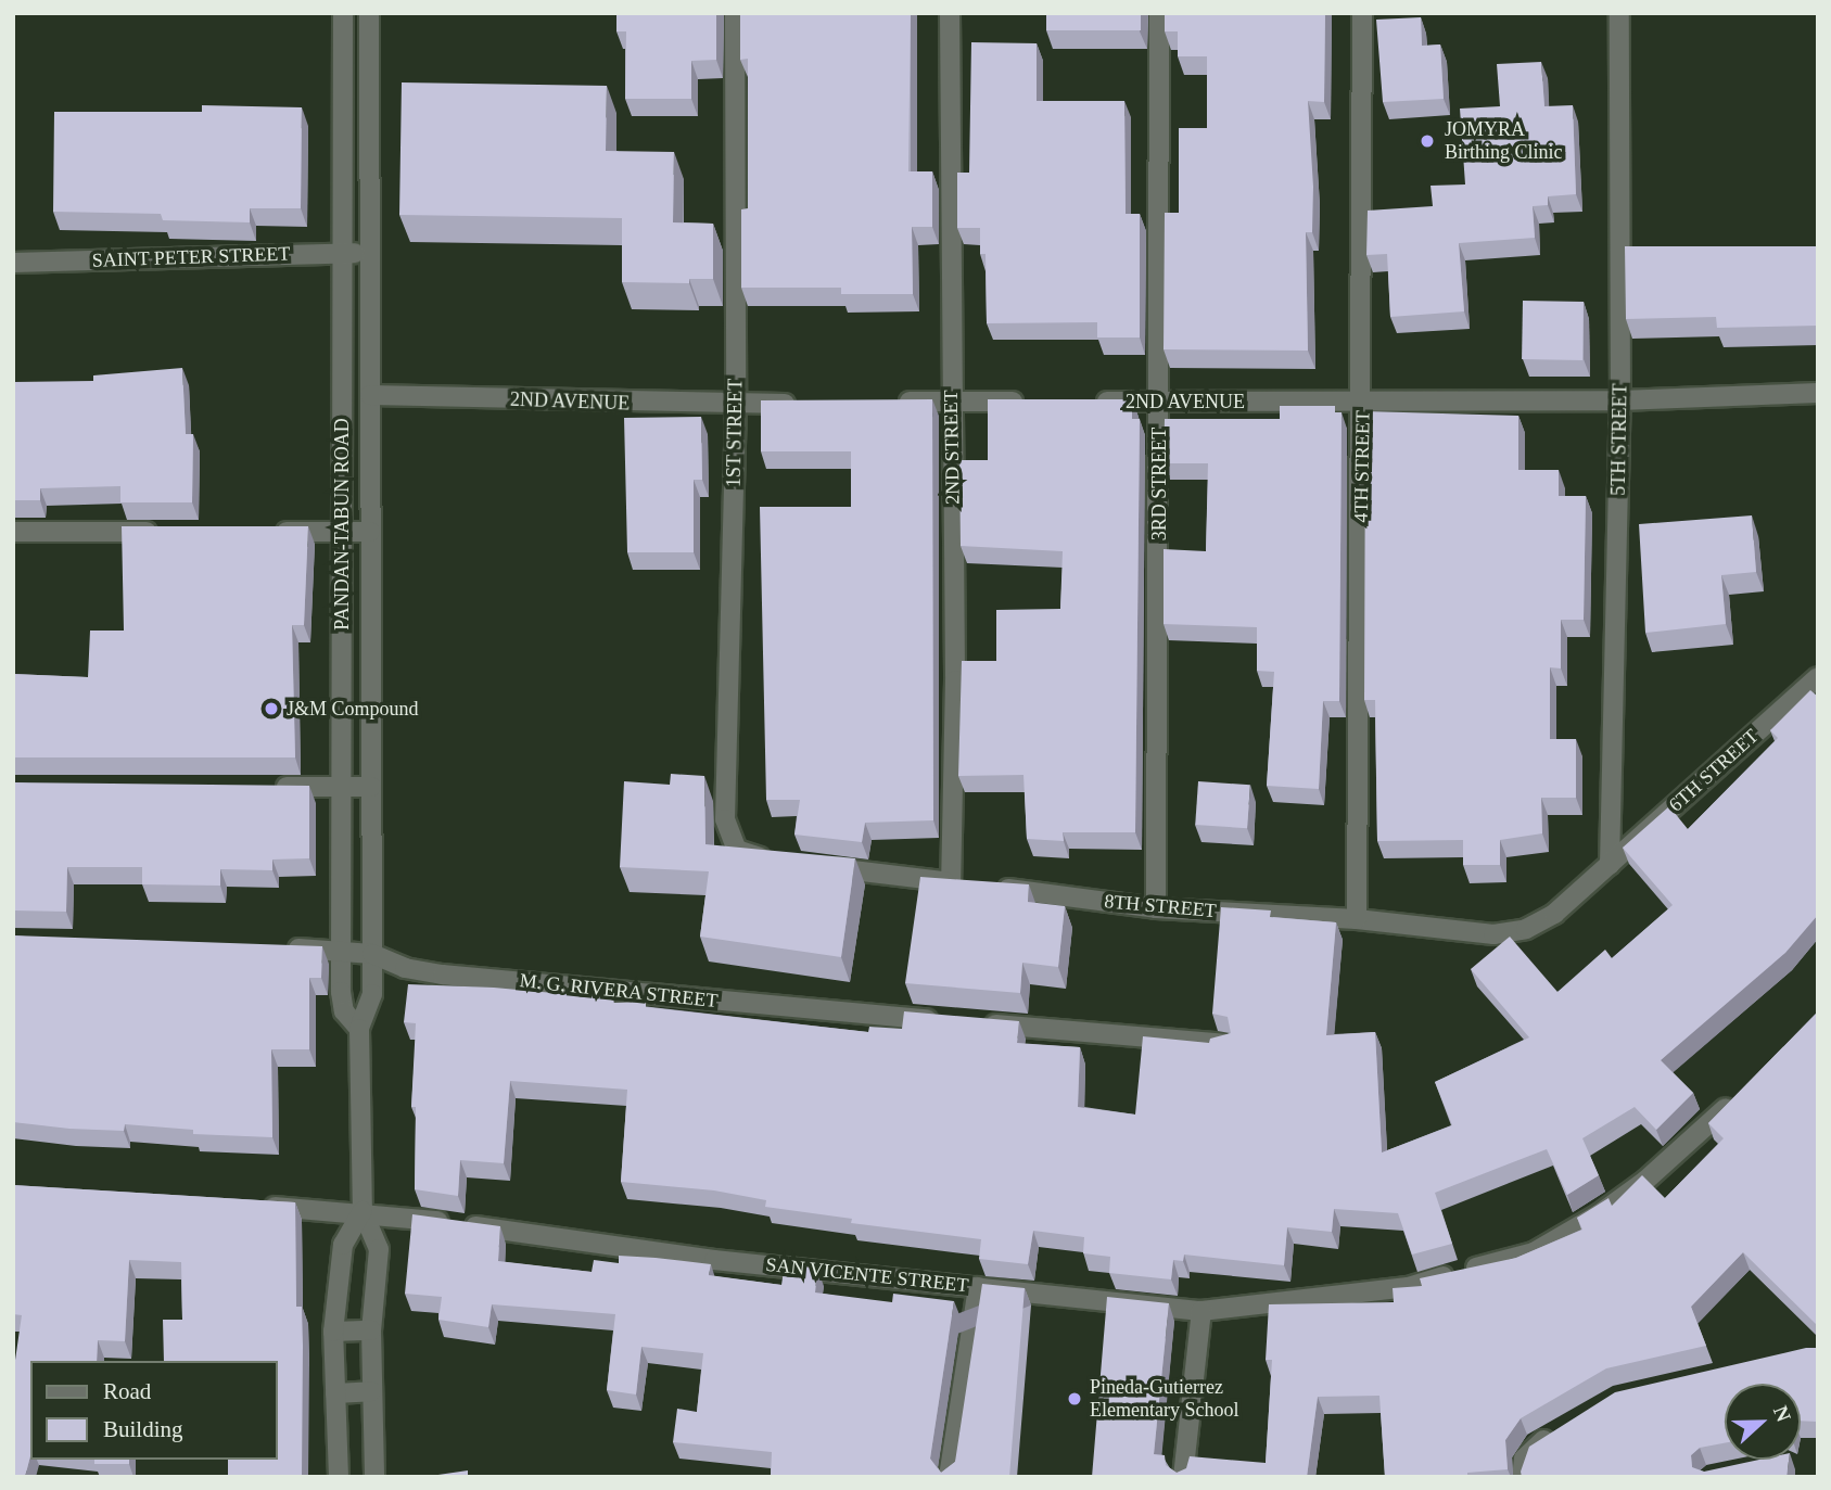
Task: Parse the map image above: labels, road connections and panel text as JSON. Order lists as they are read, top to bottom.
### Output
{
  "streets": {
    "street": [
      "SAINT PETER STREET",
      "2ND AVENUE",
      "1ST STREET",
      "5TH STREET",
      "2ND STREET",
      "4TH STREET",
      "3RD STREET",
      "PANDAN-TABUN ROAD",
      "6TH STREET",
      "8TH STREET",
      "M. G. RIVERA STREET",
      "SAN VICENTE STREET"
    ]
  },
  "crossings": [
    ["SAINT PETER STREET", "PANDAN-TABUN ROAD"],
    ["2ND AVENUE", "1ST STREET"],
    ["2ND AVENUE", "5TH STREET"],
    ["2ND AVENUE", "4TH STREET"],
    ["2ND AVENUE", "3RD STREET"],
    ["2ND AVENUE", "PANDAN-TABUN ROAD"],
    ["5TH STREET", "6TH STREET"],
    ["5TH STREET", "8TH STREET"],
    ["4TH STREET", "8TH STREET"],
    ["3RD STREET", "8TH STREET"],
    ["PANDAN-TABUN ROAD", "M. G. RIVERA STREET"],
    ["PANDAN-TABUN ROAD", "SAN VICENTE STREET"],
    ["6TH STREET", "8TH STREET"]
  ],
  "places": ["JOMYRA Birthing Clinic", "J&M Compound", "Pineda-Gutierrez Elementary School"],
  "legend": ["Road", "Building"],
  "north": "right"
}
